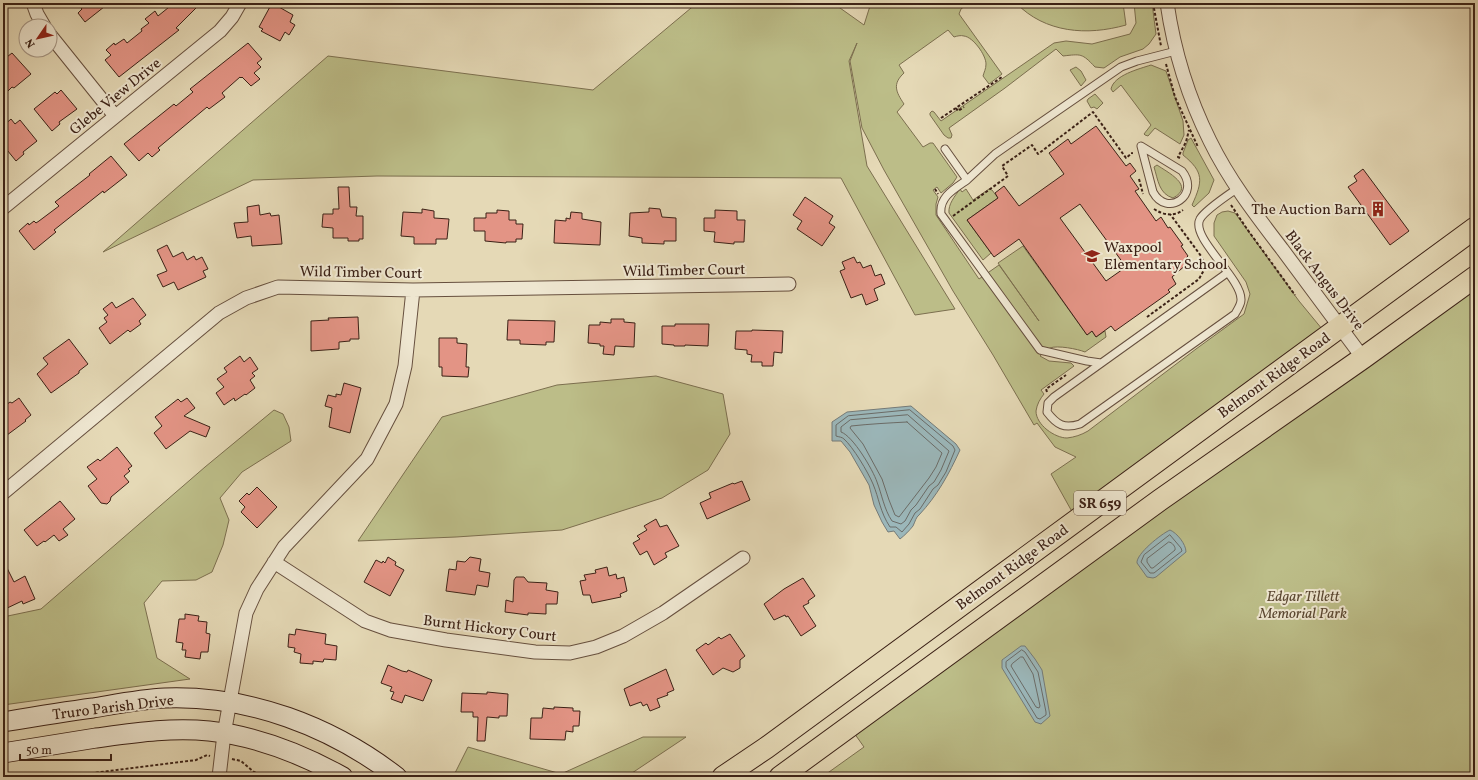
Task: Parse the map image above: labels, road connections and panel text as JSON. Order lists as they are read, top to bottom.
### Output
{
  "streets": {
    "main road": ["Belmont Ridge Road", "SR 659"],
    "street": [
      "Glebe View Drive",
      "Wild Timber Court",
      "Black Angus Drive",
      "Burnt Hickory Court",
      "Truro Parish Drive"
    ]
  },
  "crossings": [
    ["Black Angus Drive", "Belmont Ridge Road"],
    ["Black Angus Drive", "SR 659"]
  ],
  "parks": ["Edgar Tillett Memorial Park"],
  "places": {
    "building": ["The Auction Barn"],
    "school or university": ["Waxpool Elementary School"]
  },
  "scale_bar": "50 m",
  "north": "bottom left"
}
